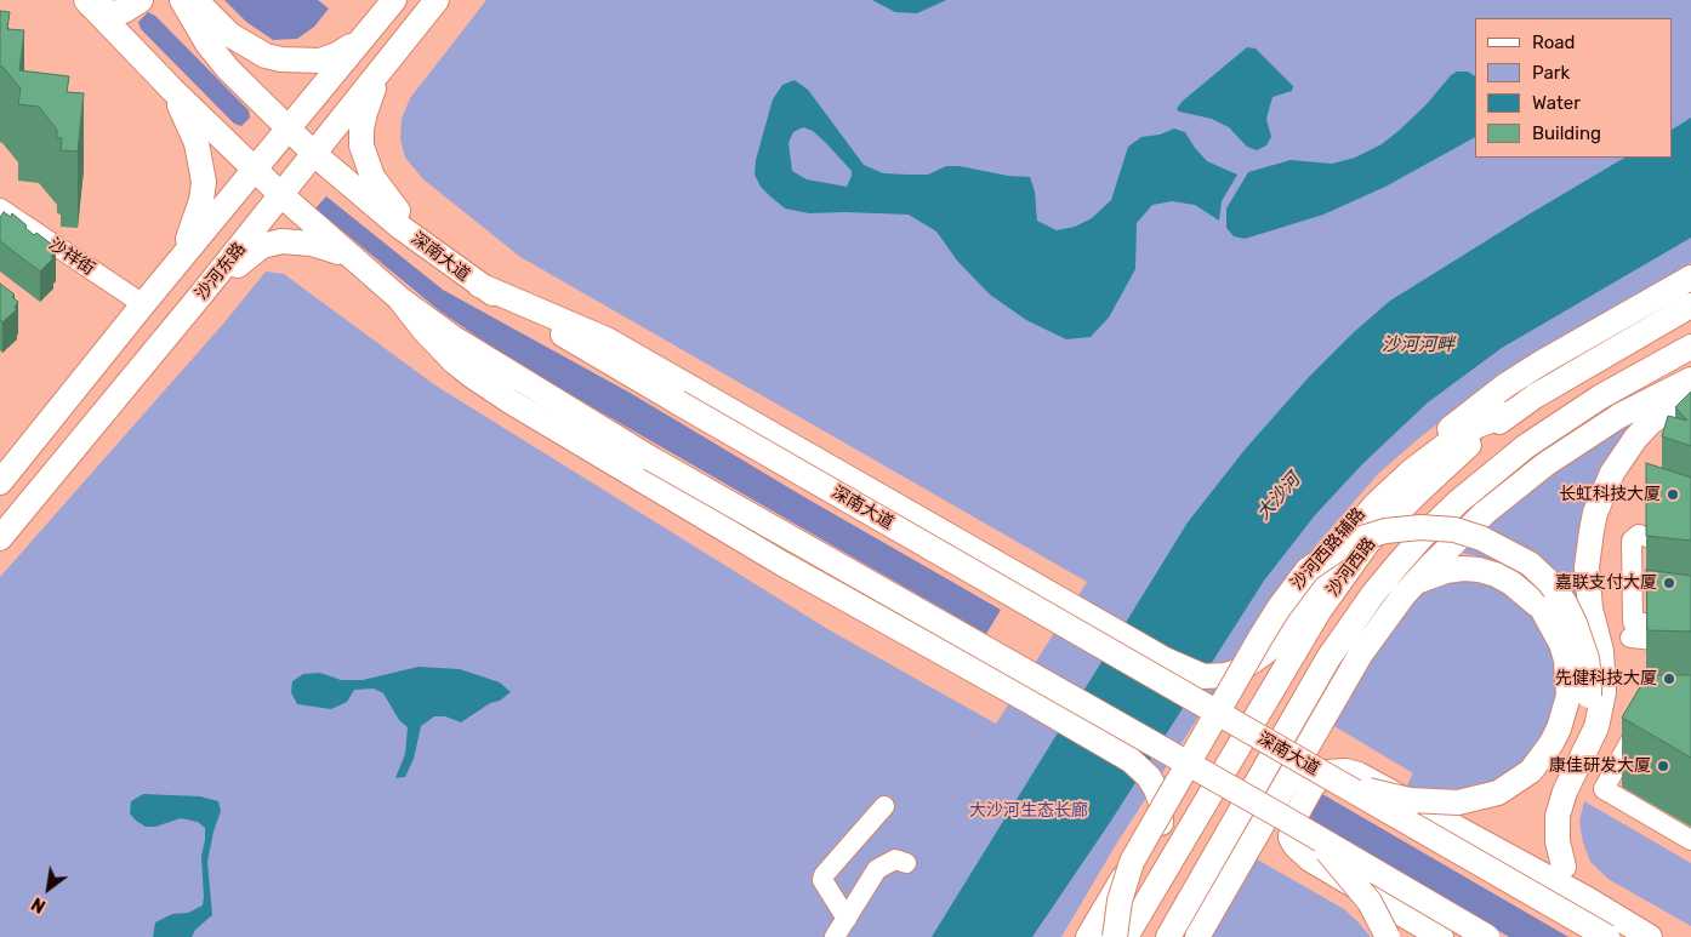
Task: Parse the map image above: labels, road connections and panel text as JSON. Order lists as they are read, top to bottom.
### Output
{
  "streets": {
    "main road": [
      "深南大道",
      "沙河东路",
      "沙河西路辅路",
      "沙河西路"
    ],
    "street": ["沙祥街"]
  },
  "crossings": [
    ["深南大道", "沙河东路"]
  ],
  "water": ["沙河河畔", "大沙河"],
  "parks": ["大沙河生态长廊"],
  "places": [
    "长虹科技大厦",
    "嘉联支付大厦",
    "先健科技大厦",
    "康佳研发大厦"
  ],
  "legend": [
    "Road",
    "Park",
    "Water",
    "Building"
  ],
  "north": "bottom left"
}
